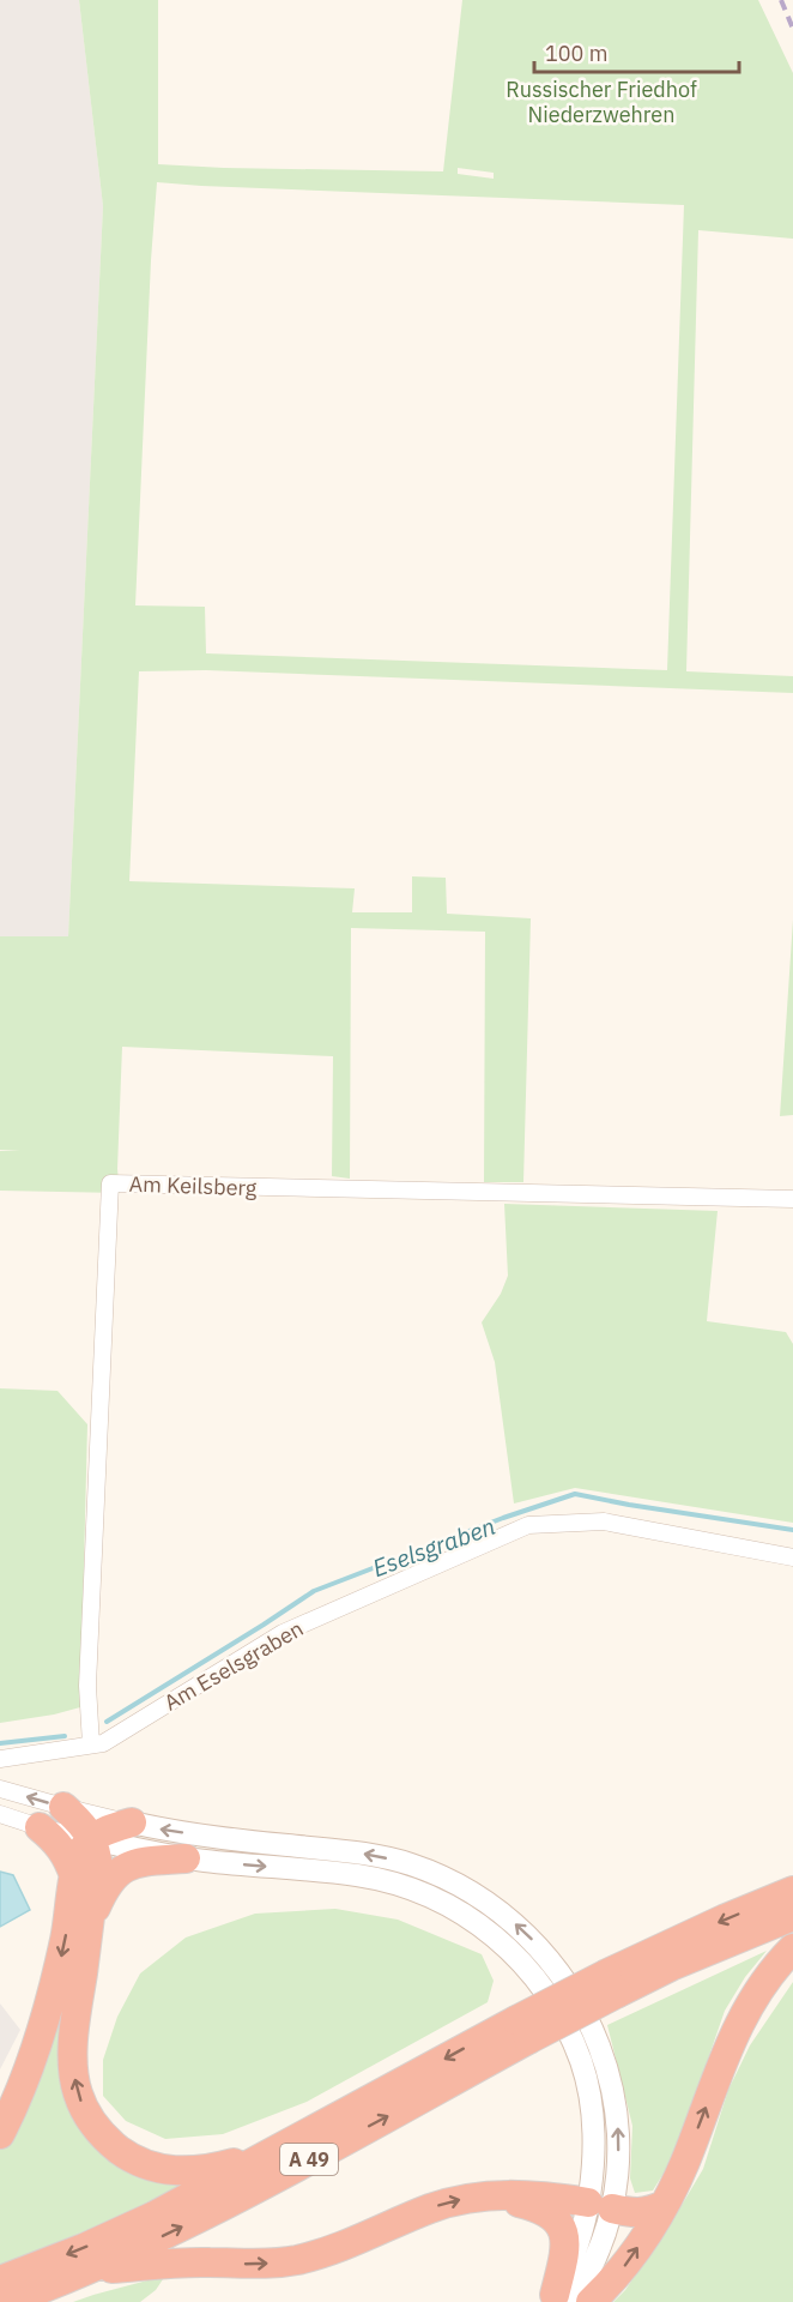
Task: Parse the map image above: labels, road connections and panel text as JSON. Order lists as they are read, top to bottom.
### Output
{
  "streets": {
    "highway": ["A 49"],
    "street": ["Am Keilsberg", "Am Eselsgraben"]
  },
  "crossings": [
    ["Am Keilsberg", "Am Eselsgraben"]
  ],
  "water": ["Eselsgraben"],
  "parks": ["Russischer Friedhof Niederzwehren"],
  "scale_bar": "100 m"
}
